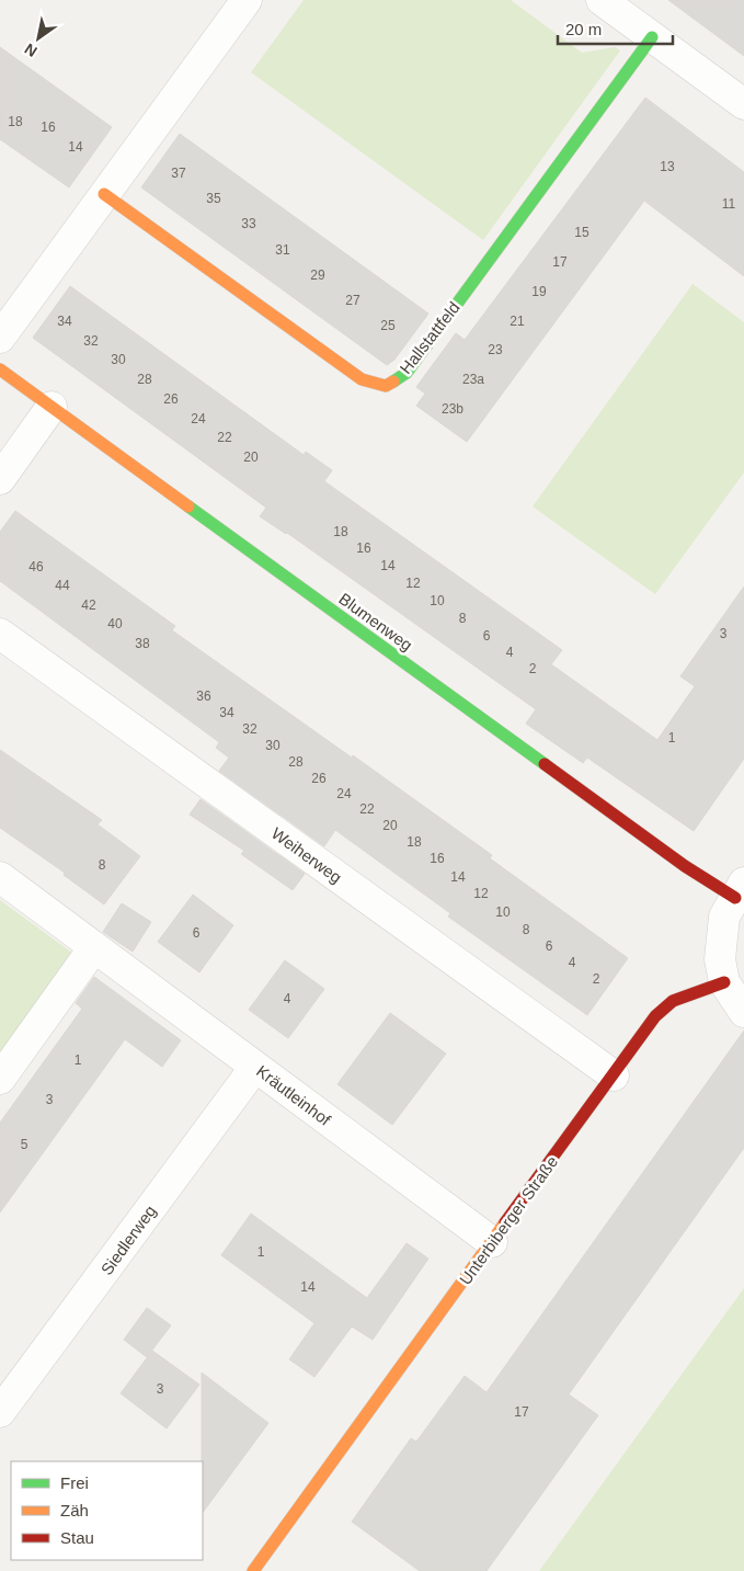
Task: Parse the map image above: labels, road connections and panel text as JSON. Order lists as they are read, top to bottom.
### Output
{
  "streets": {
    "street": [
      "Hallstattfeld",
      "Blumenweg",
      "Weiherweg",
      "Kräutleinhof",
      "Unterbiberger Straße",
      "Siedlerweg"
    ]
  },
  "crossings": [
    ["Weiherweg", "Unterbiberger Straße"],
    ["Kräutleinhof", "Unterbiberger Straße"],
    ["Kräutleinhof", "Siedlerweg"]
  ],
  "house_numbers": [
    "18",
    "16",
    "14",
    "13",
    "37",
    "35",
    "11",
    "33",
    "15",
    "31",
    "17",
    "29",
    "19",
    "27",
    "34",
    "21",
    "25",
    "32",
    "23",
    "30",
    "28",
    "23a",
    "26",
    "23b",
    "24",
    "22",
    "20",
    "18",
    "16",
    "14",
    "46",
    "12",
    "44",
    "10",
    "42",
    "8",
    "40",
    "3",
    "6",
    "38",
    "4",
    "2",
    "36",
    "34",
    "32",
    "1",
    "30",
    "28",
    "26",
    "24",
    "22",
    "20",
    "18",
    "16",
    "8",
    "14",
    "12",
    "10",
    "8",
    "6",
    "6",
    "4",
    "2",
    "4",
    "1",
    "3",
    "5",
    "1",
    "14",
    "3",
    "17"
  ],
  "legend": ["Frei", "Zäh", "Stau"],
  "scale_bar": "20 m",
  "north": "bottom left"
}
